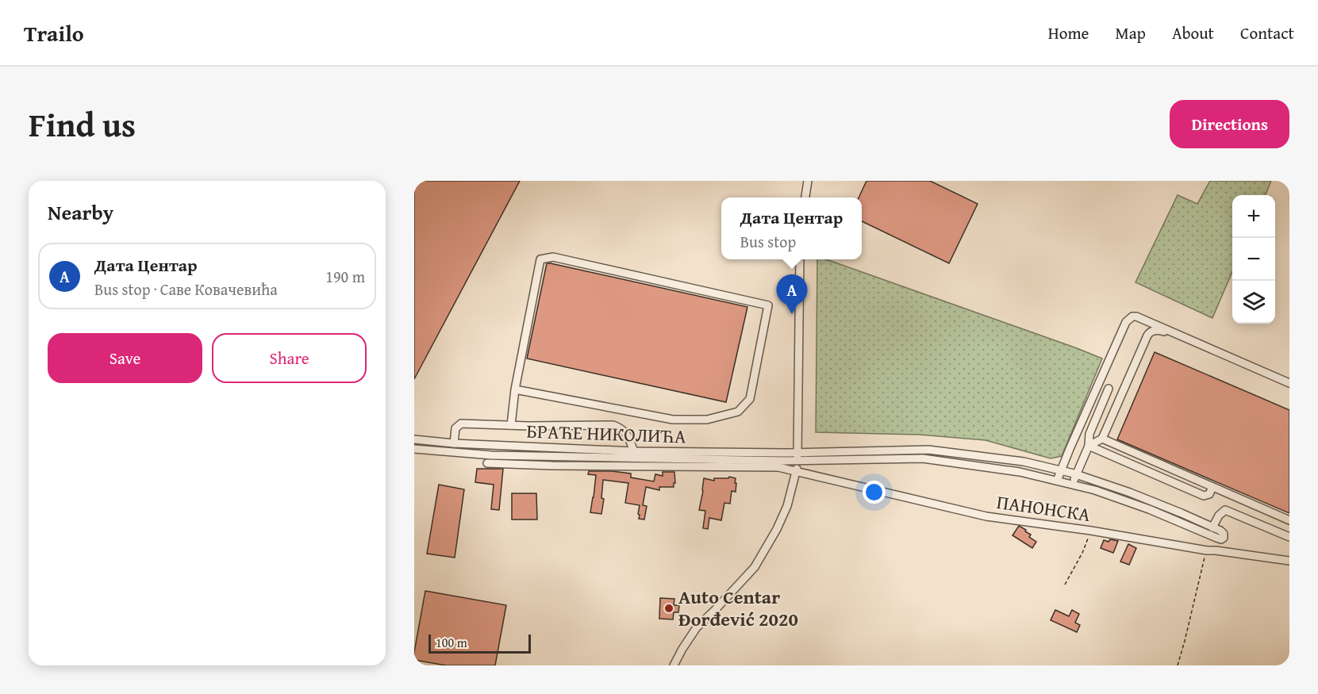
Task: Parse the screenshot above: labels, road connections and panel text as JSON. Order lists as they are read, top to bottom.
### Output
{
  "streets": {
    "street": ["БРАЋЕ НИКОЛИЋА", "ПАНОНСКА"]
  },
  "places": ["Auto Centar Đorđević 2020"],
  "scale_bar": "100 m",
  "page": {
    "header": "Trailo",
    "nav": [
      "Home",
      "Map",
      "About",
      "Contact"
    ],
    "title": "Find us",
    "buttons": [
      "Directions",
      ["Save", "Share"]
    ],
    "heading": "Nearby",
    "map_buttons": ["+", "−"],
    "popup": ["Дата Центар", "Bus stop"],
    "list": [
      {
        "mark": "A",
        "name": "Дата Центар",
        "note": "Bus stop · Саве Ковачевића",
        "value": "190 m"
      }
    ],
    "pins": "A",
    "scale": "100 m"
  }
}
